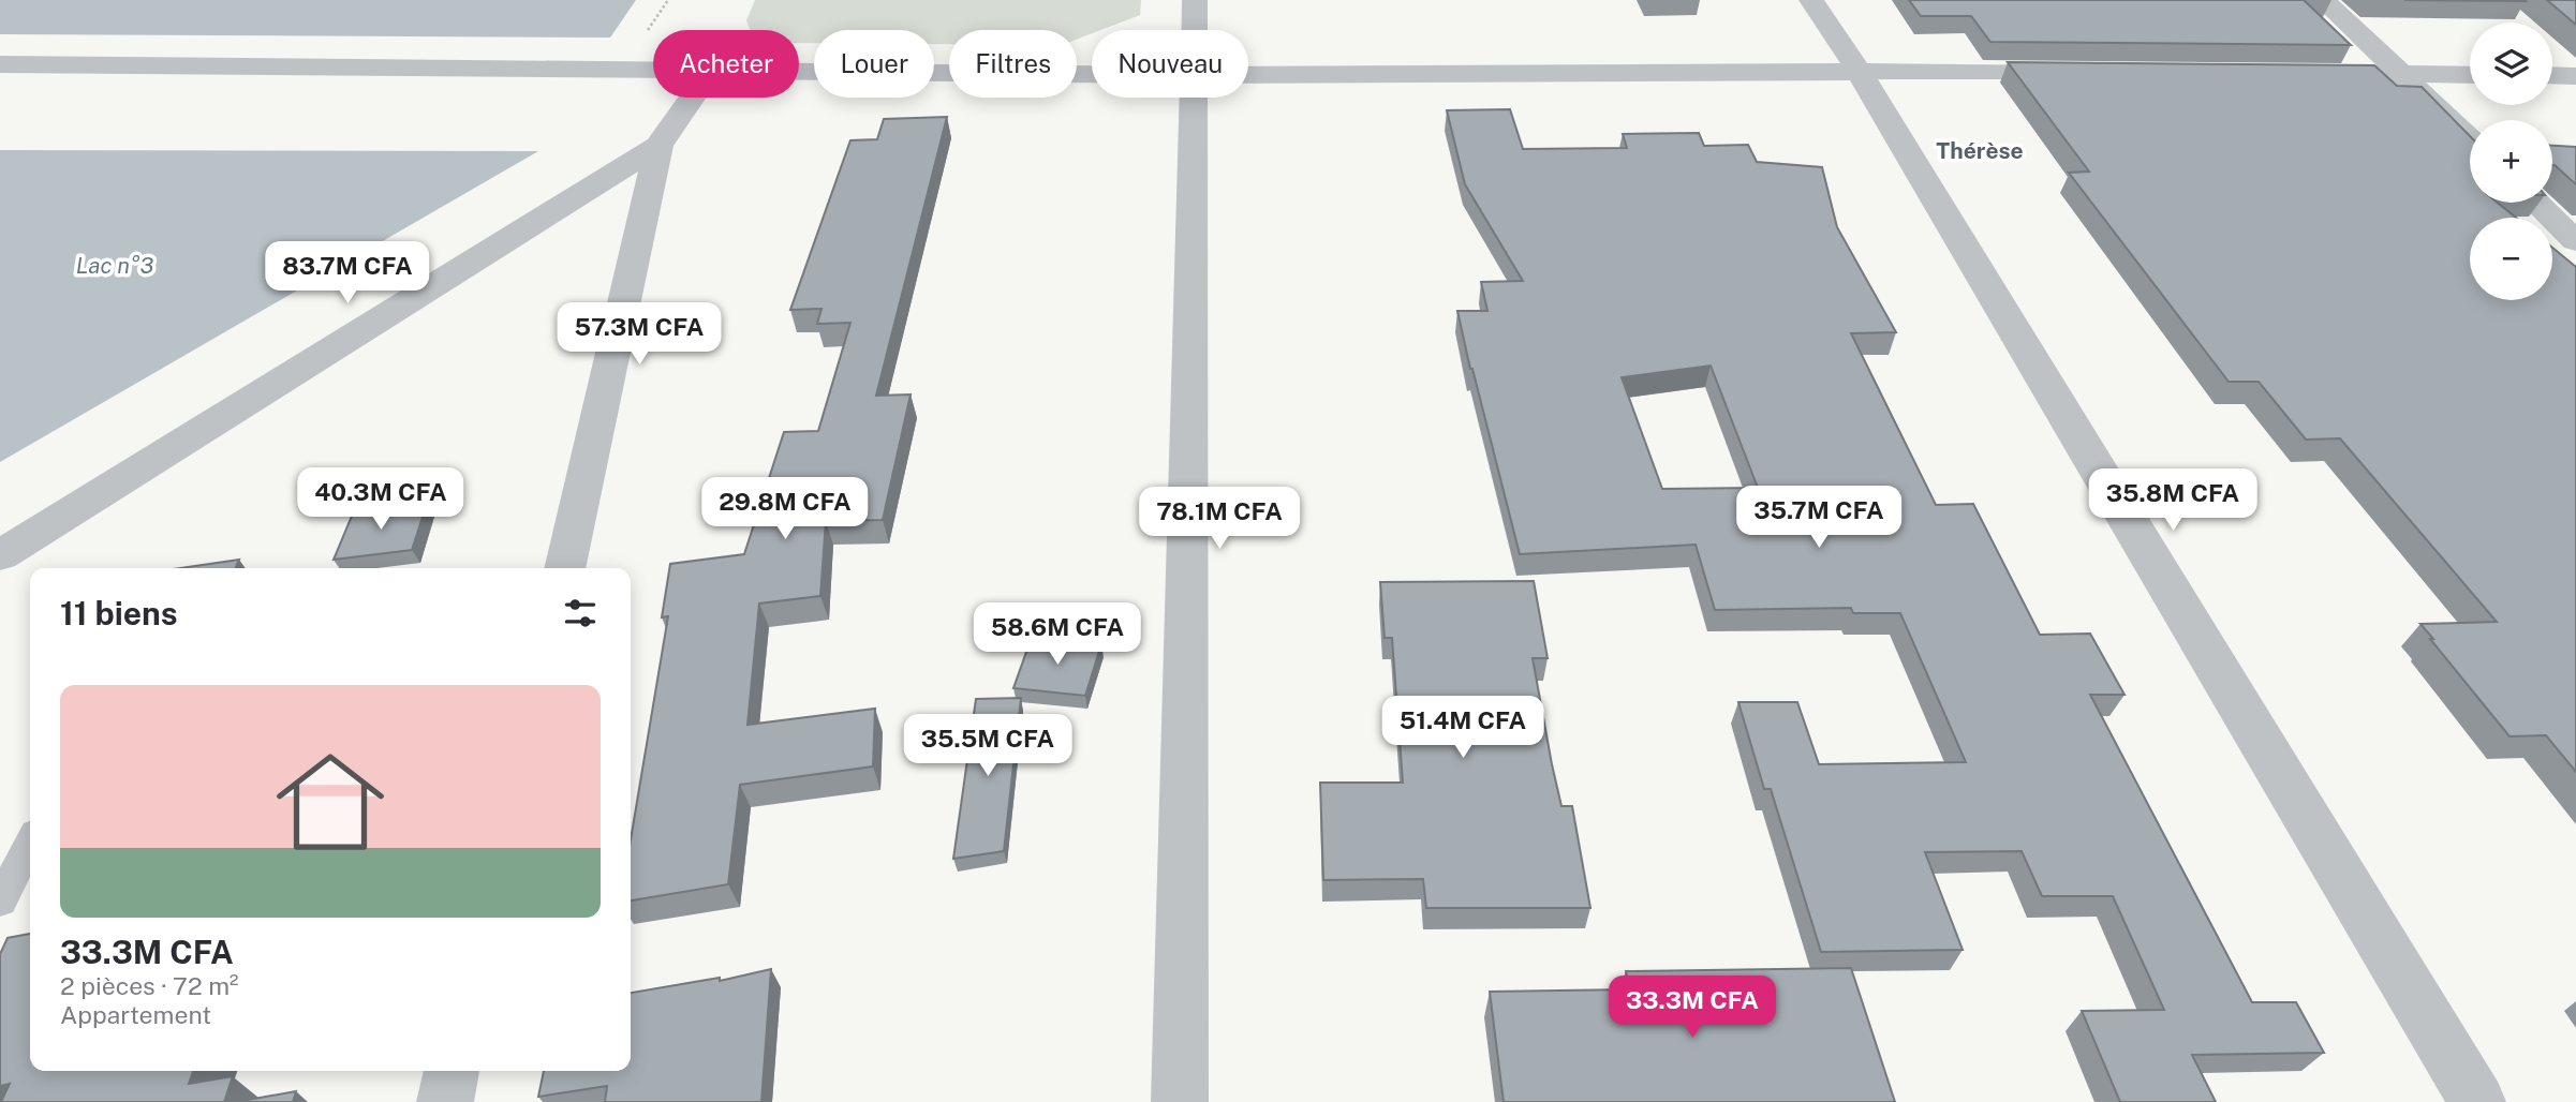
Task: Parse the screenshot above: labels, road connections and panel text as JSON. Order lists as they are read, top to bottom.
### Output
{
  "districts": ["Thérèse"],
  "water": ["Lac n°3"],
  "page": {
    "map_buttons": ["+", "−"],
    "chip": [
      "Acheter",
      "Louer",
      "Filtres",
      "Nouveau"
    ],
    "price": [
      "83.7M CFA",
      "57.3M CFA",
      "40.3M CFA",
      "35.8M CFA",
      "29.8M CFA",
      "35.7M CFA",
      "78.1M CFA",
      "58.6M CFA",
      "51.4M CFA",
      "35.5M CFA",
      "33.3M CFA"
    ],
    "heading": "11 biens",
    "list": [
      {
        "name": "33.3M CFA",
        "note": "2 pièces · 72 m² · Appartement"
      }
    ]
  }
}
